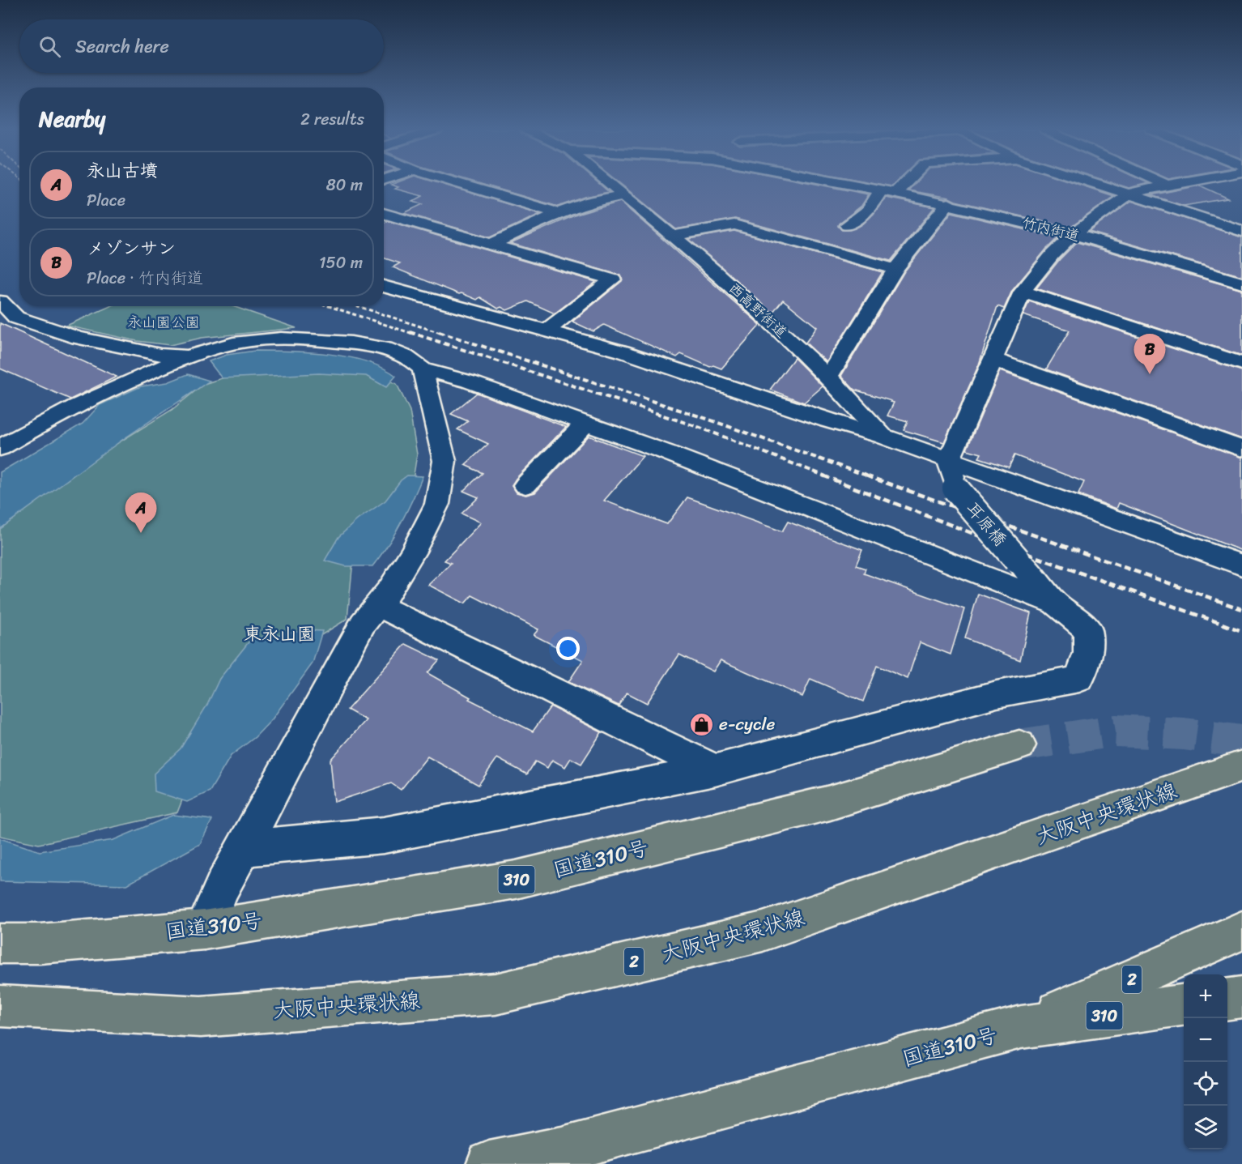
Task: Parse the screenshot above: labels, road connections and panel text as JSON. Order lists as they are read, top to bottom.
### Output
{
  "streets": {
    "main road": [
      "大阪中央環状線",
      "国道310号",
      "310",
      "2"
    ],
    "street": ["竹内街道", "西高野街道", "耳原橋"]
  },
  "crossings": [
    ["西高野街道", "耳原橋"],
    ["国道310号", "2"]
  ],
  "districts": ["東永山園"],
  "parks": ["永山園公園"],
  "places": {
    "shop": ["e-cycle"]
  },
  "page": {
    "search": "Search here",
    "heading": ["Nearby", "2 results"],
    "list": [
      {
        "mark": "A",
        "name": "永山古墳",
        "note": "Place",
        "value": "80 m"
      },
      {
        "mark": "B",
        "name": "メゾンサン",
        "note": "Place · 竹内街道",
        "value": "150 m"
      }
    ],
    "pins": ["B", "A"],
    "map_buttons": ["+", "−"]
  }
}
